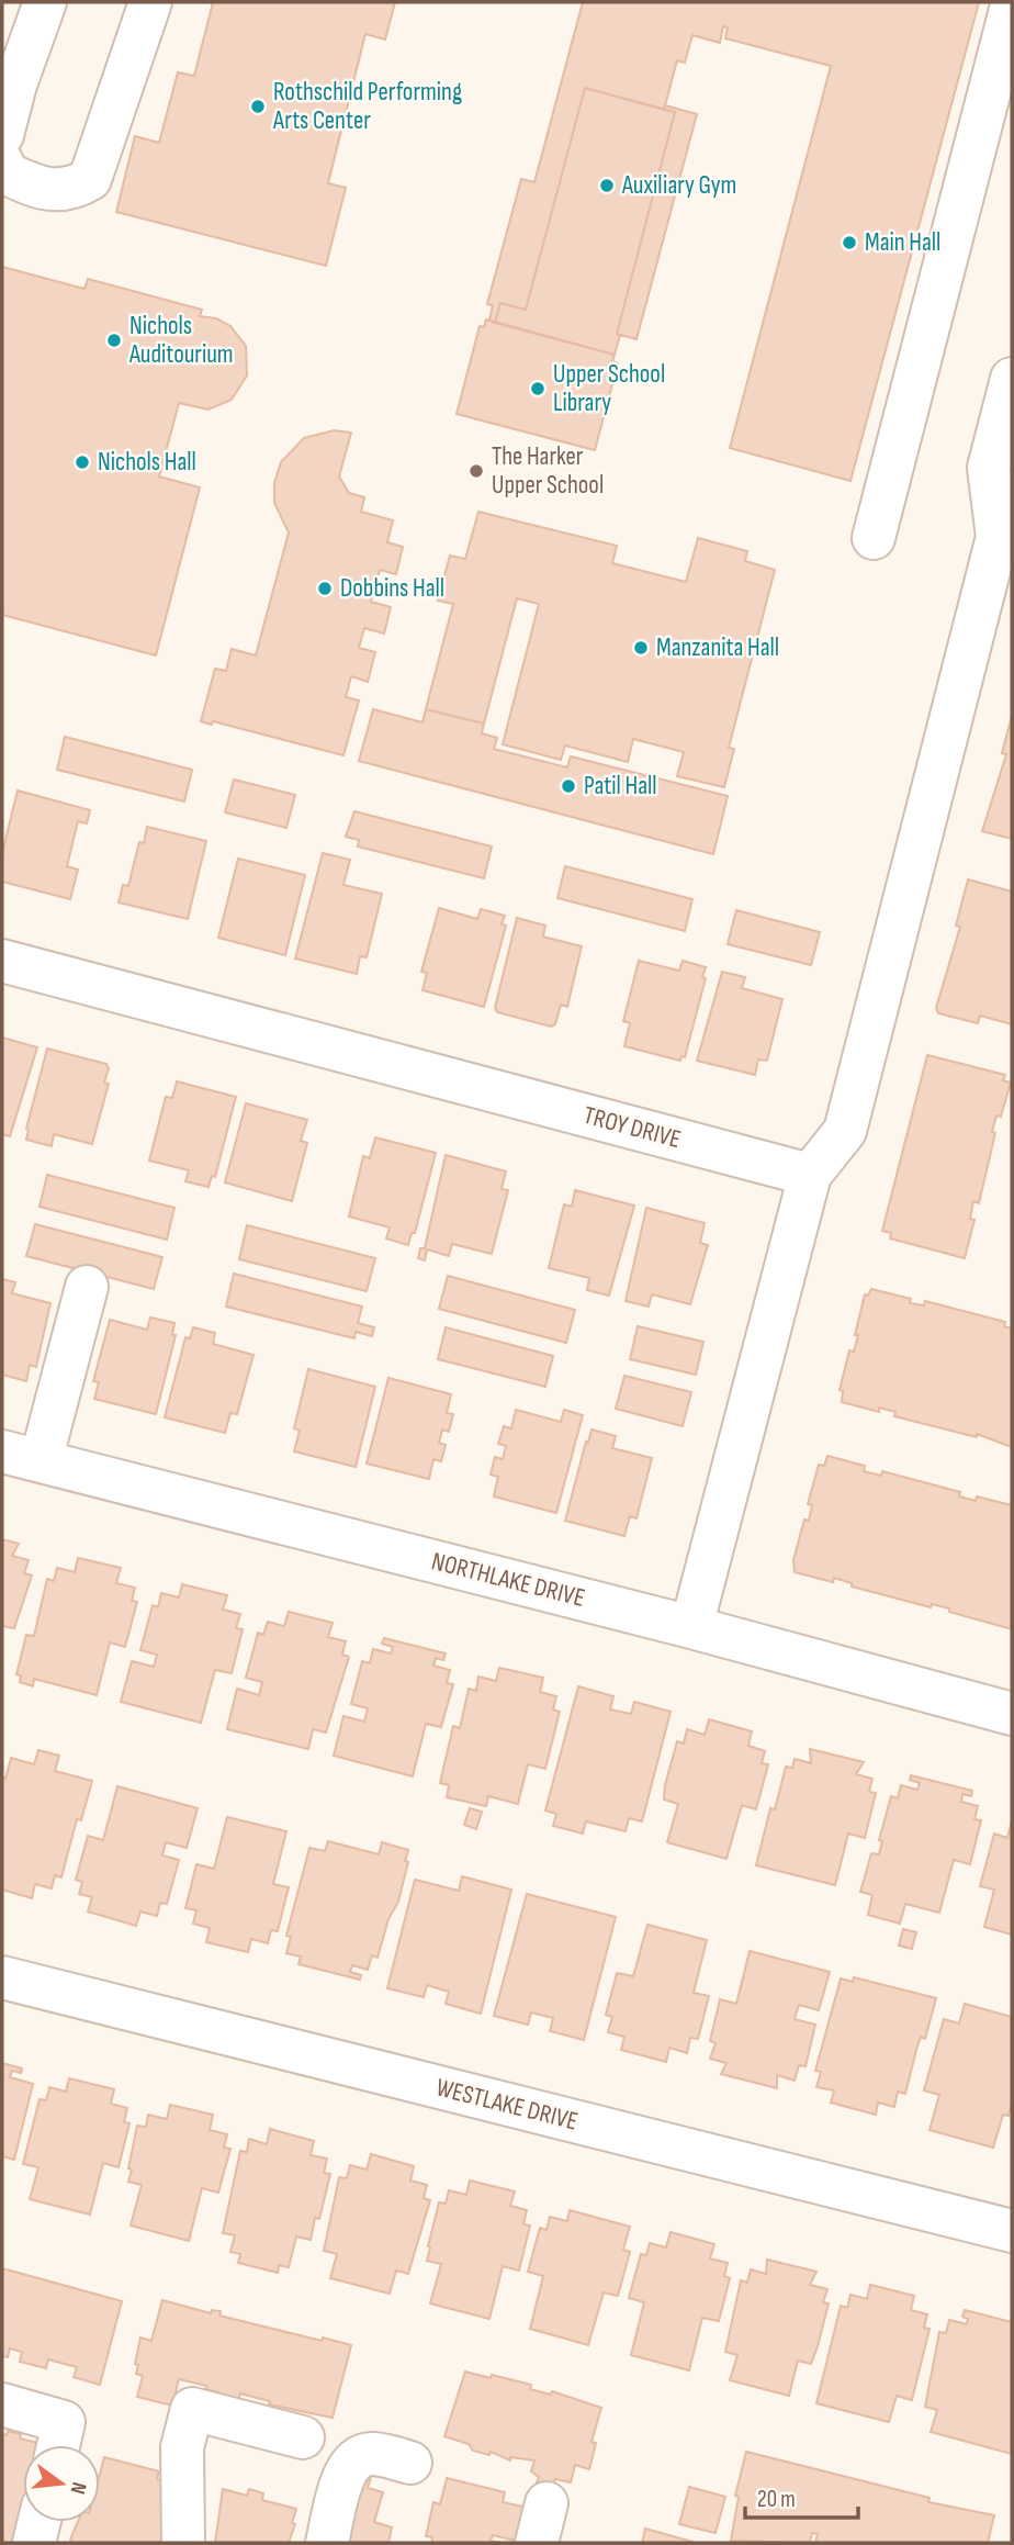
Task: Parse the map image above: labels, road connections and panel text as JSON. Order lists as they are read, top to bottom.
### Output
{
  "streets": {
    "street": ["TROY DRIVE", "NORTHLAKE DRIVE", "WESTLAKE DRIVE"]
  },
  "places": [
    "Rothschild Performing Arts Center",
    "Auxiliary Gym",
    "Main Hall",
    "Nichols Auditourium",
    "Upper School Library",
    "Nichols Hall",
    "The Harker Upper School",
    "Dobbins Hall",
    "Manzanita Hall",
    "Patil Hall"
  ],
  "scale_bar": "20 m",
  "north": "right"
}
